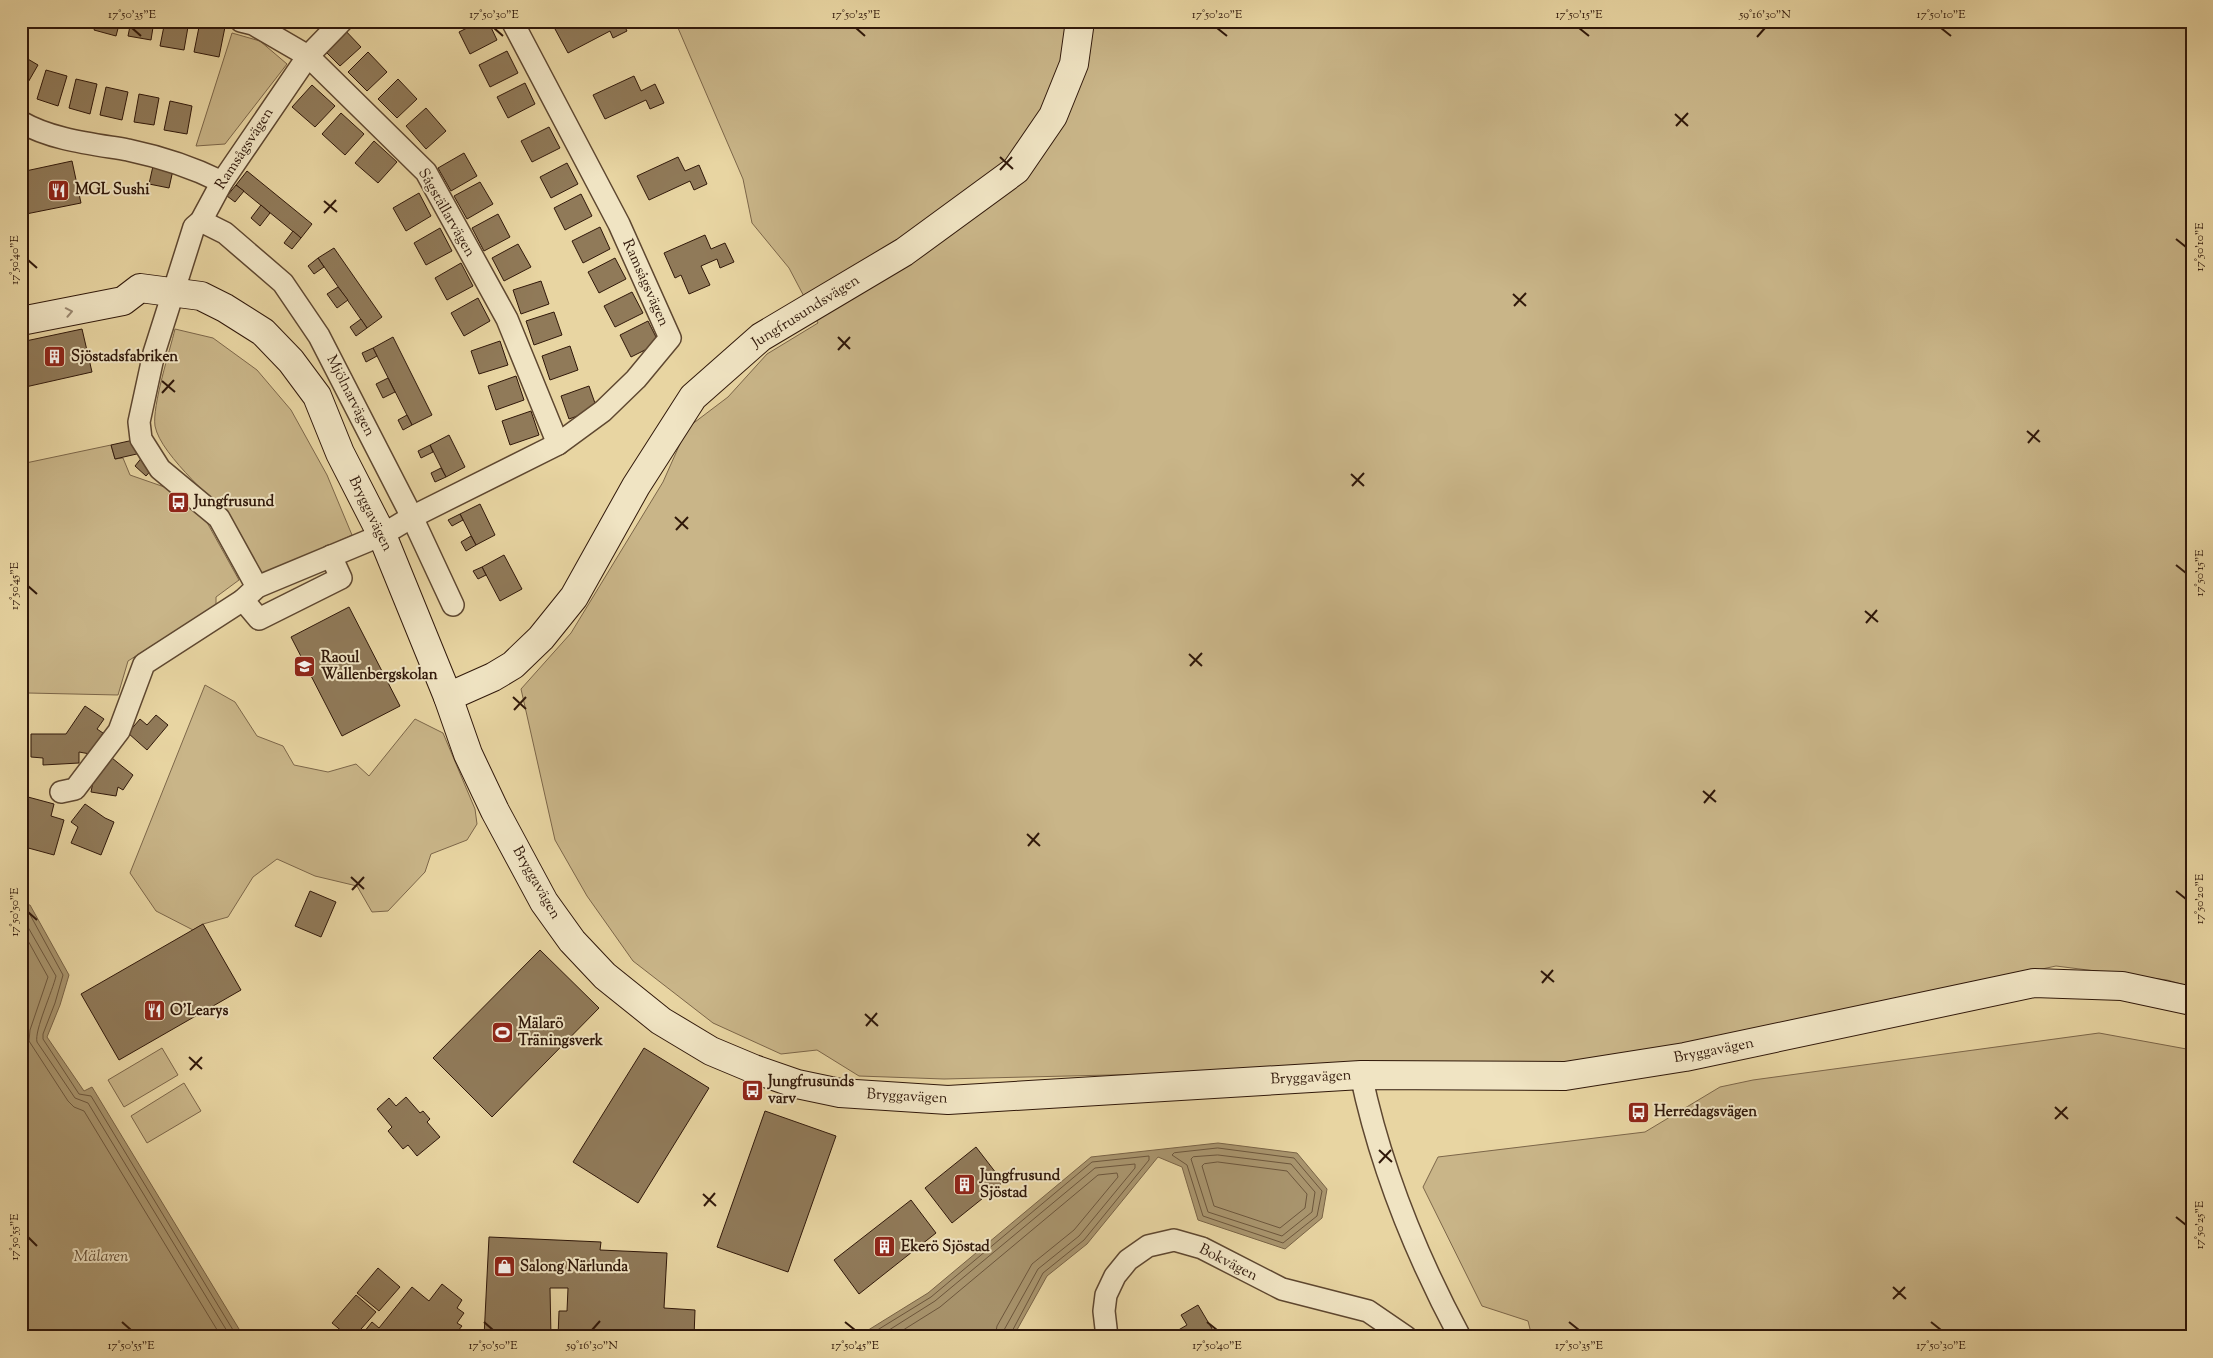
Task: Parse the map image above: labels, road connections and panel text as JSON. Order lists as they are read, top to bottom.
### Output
{
  "streets": {
    "main road": ["Jungfrusundsvägen", "Bryggavägen"],
    "street": [
      "Ramsågsvägen",
      "Sågställarvägen",
      "Mjölnarvägen",
      "Bokvägen"
    ]
  },
  "crossings": [
    ["Ramsågsvägen", "Sågställarvägen"],
    ["Ramsågsvägen", "Mjölnarvägen"],
    ["Ramsågsvägen", "Bryggavägen"],
    ["Jungfrusundsvägen", "Bryggavägen"]
  ],
  "water": ["Mälaren"],
  "places": {
    "restaurant": ["MGL Sushi", "O'Learys"],
    "building": ["Sjöstadsfabriken", "Jungfrusund Sjöstad", "Ekerö Sjöstad"],
    "bus stop": ["Jungfrusund", "Jungfrusunds varv", "Herredagsvägen"],
    "school or university": ["Raoul Wallenbergskolan"],
    "sports": ["Mälarö Träningsverk"],
    "shop": ["Salong Närlunda"]
  },
  "coordinates": [
    "17°50'35\"E",
    "17°50'30\"E",
    "17°50'25\"E",
    "17°50'20\"E",
    "17°50'15\"E",
    "59°16'30\"N",
    "17°50'10\"E",
    "17°50'40\"E",
    "17°50'45\"E",
    "17°50'50\"E",
    "17°50'55\"E"
  ]
}
